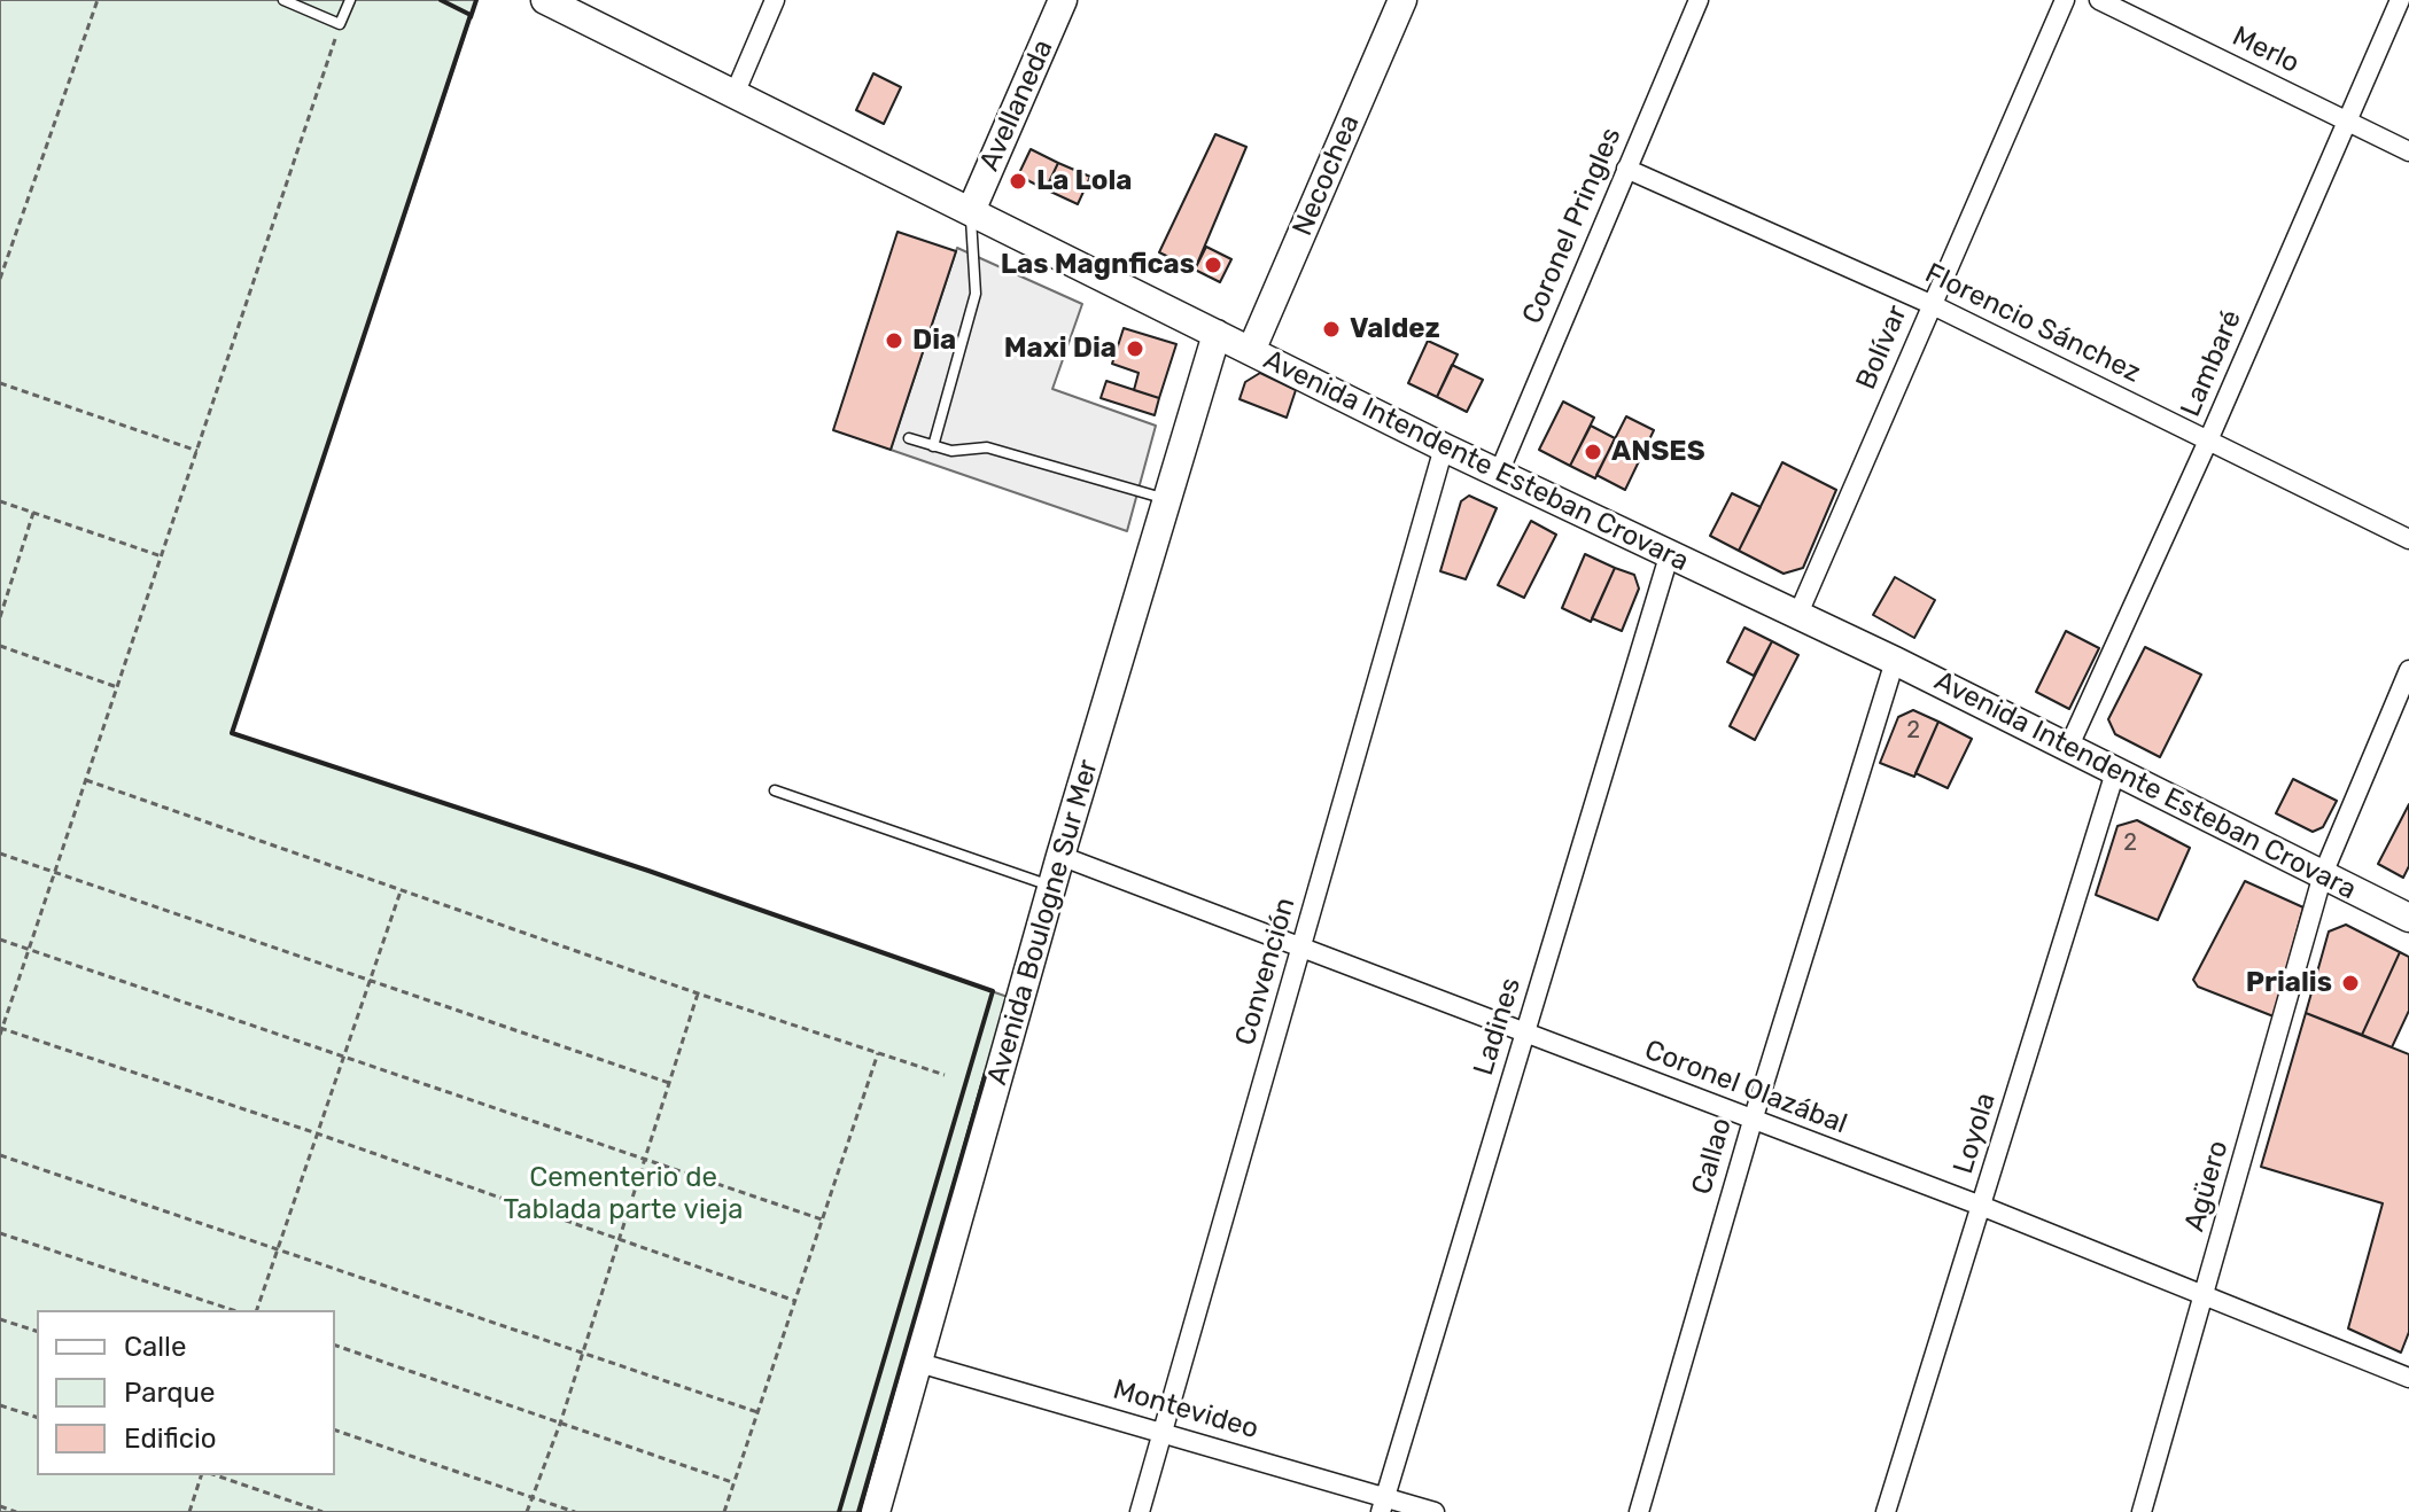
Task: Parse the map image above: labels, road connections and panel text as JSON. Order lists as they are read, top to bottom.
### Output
{
  "streets": {
    "main road": [
      "Avellaneda",
      "Necochea",
      "Avenida Intendente Esteban Crovara",
      "Avenida Boulogne Sur Mer"
    ],
    "street": [
      "Merlo",
      "Coronel Pringles",
      "Florencio Sánchez",
      "Bolívar",
      "Lambaré",
      "Convención",
      "Ladines",
      "Coronel Olazábal",
      "Loyola",
      "Callao",
      "Agüero",
      "Montevideo"
    ]
  },
  "crossings": [
    ["Merlo", "Lambaré"],
    ["Avellaneda", "Avenida Intendente Esteban Crovara"],
    ["Necochea", "Avenida Intendente Esteban Crovara"],
    ["Coronel Pringles", "Florencio Sánchez"],
    ["Coronel Pringles", "Avenida Intendente Esteban Crovara"],
    ["Florencio Sánchez", "Bolívar"],
    ["Florencio Sánchez", "Lambaré"],
    ["Bolívar", "Avenida Intendente Esteban Crovara"],
    ["Lambaré", "Avenida Intendente Esteban Crovara"],
    ["Avenida Intendente Esteban Crovara", "Avenida Boulogne Sur Mer"],
    ["Avenida Intendente Esteban Crovara", "Convención"],
    ["Avenida Intendente Esteban Crovara", "Ladines"],
    ["Avenida Intendente Esteban Crovara", "Loyola"],
    ["Avenida Intendente Esteban Crovara", "Callao"],
    ["Avenida Intendente Esteban Crovara", "Agüero"],
    ["Avenida Boulogne Sur Mer", "Coronel Olazábal"],
    ["Avenida Boulogne Sur Mer", "Montevideo"],
    ["Convención", "Coronel Olazábal"],
    ["Convención", "Montevideo"],
    ["Ladines", "Coronel Olazábal"],
    ["Ladines", "Montevideo"],
    ["Coronel Olazábal", "Loyola"],
    ["Coronel Olazábal", "Callao"],
    ["Coronel Olazábal", "Agüero"]
  ],
  "parks": ["Cementerio de Tablada parte vieja"],
  "places": [
    "La Lola",
    "Las Magnficas",
    "Valdez",
    "Dia",
    "Maxi Dia",
    "ANSES",
    "Prialis"
  ],
  "house_numbers": ["2", "2"],
  "legend": ["Calle", "Parque", "Edificio"]
}
